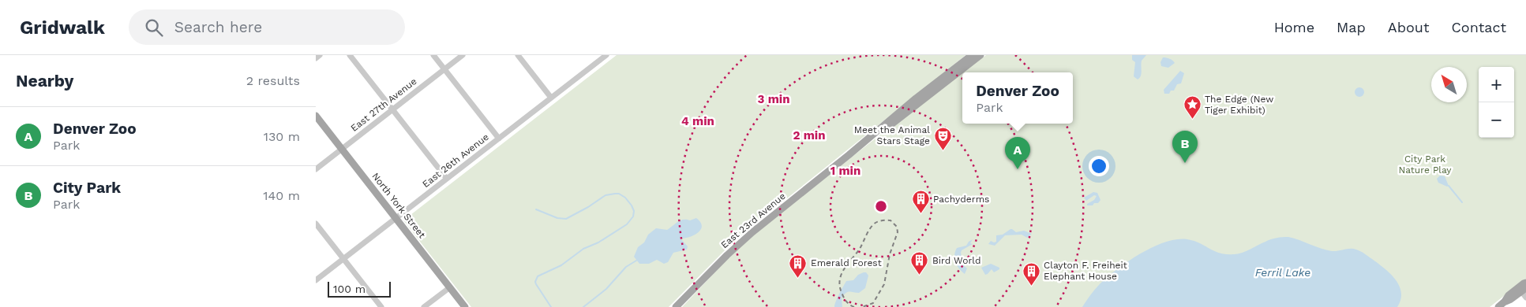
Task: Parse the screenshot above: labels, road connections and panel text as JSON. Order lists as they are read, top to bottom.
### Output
{
  "streets": {
    "main road": ["North York Street", "East 23rd Avenue"],
    "street": ["East 27th Avenue", "East 26th Avenue"]
  },
  "crossings": [
    ["East 27th Avenue", "North York Street"],
    ["East 26th Avenue", "North York Street"]
  ],
  "water": ["Ferril Lake"],
  "parks": ["City Park Nature Play"],
  "places": {
    "place": ["The Edge (New Tiger Exhibit)"],
    "theatre": ["Meet the Animal Stars Stage"],
    "building": [
      "Pachyderms",
      "Bird World",
      "Emerald Forest",
      "Clayton F. Freiheit Elephant House"
    ]
  },
  "scale_bar": "100 m",
  "north": "top left",
  "page": {
    "header": "Gridwalk",
    "search": "Search here",
    "nav": [
      "Home",
      "Map",
      "About",
      "Contact"
    ],
    "heading": ["Nearby", "2 results"],
    "map_buttons": ["+", "−"],
    "popup": ["Denver Zoo", "Park"],
    "list": [
      {
        "mark": "A",
        "name": "Denver Zoo",
        "note": "Park",
        "value": "130 m"
      },
      {
        "mark": "B",
        "name": "City Park",
        "note": "Park",
        "value": "140 m"
      }
    ],
    "pins": ["B", "A"],
    "scale": "100 m"
  },
  "rings": [
    "3 min",
    "4 min",
    "2 min",
    "1 min"
  ]
}
